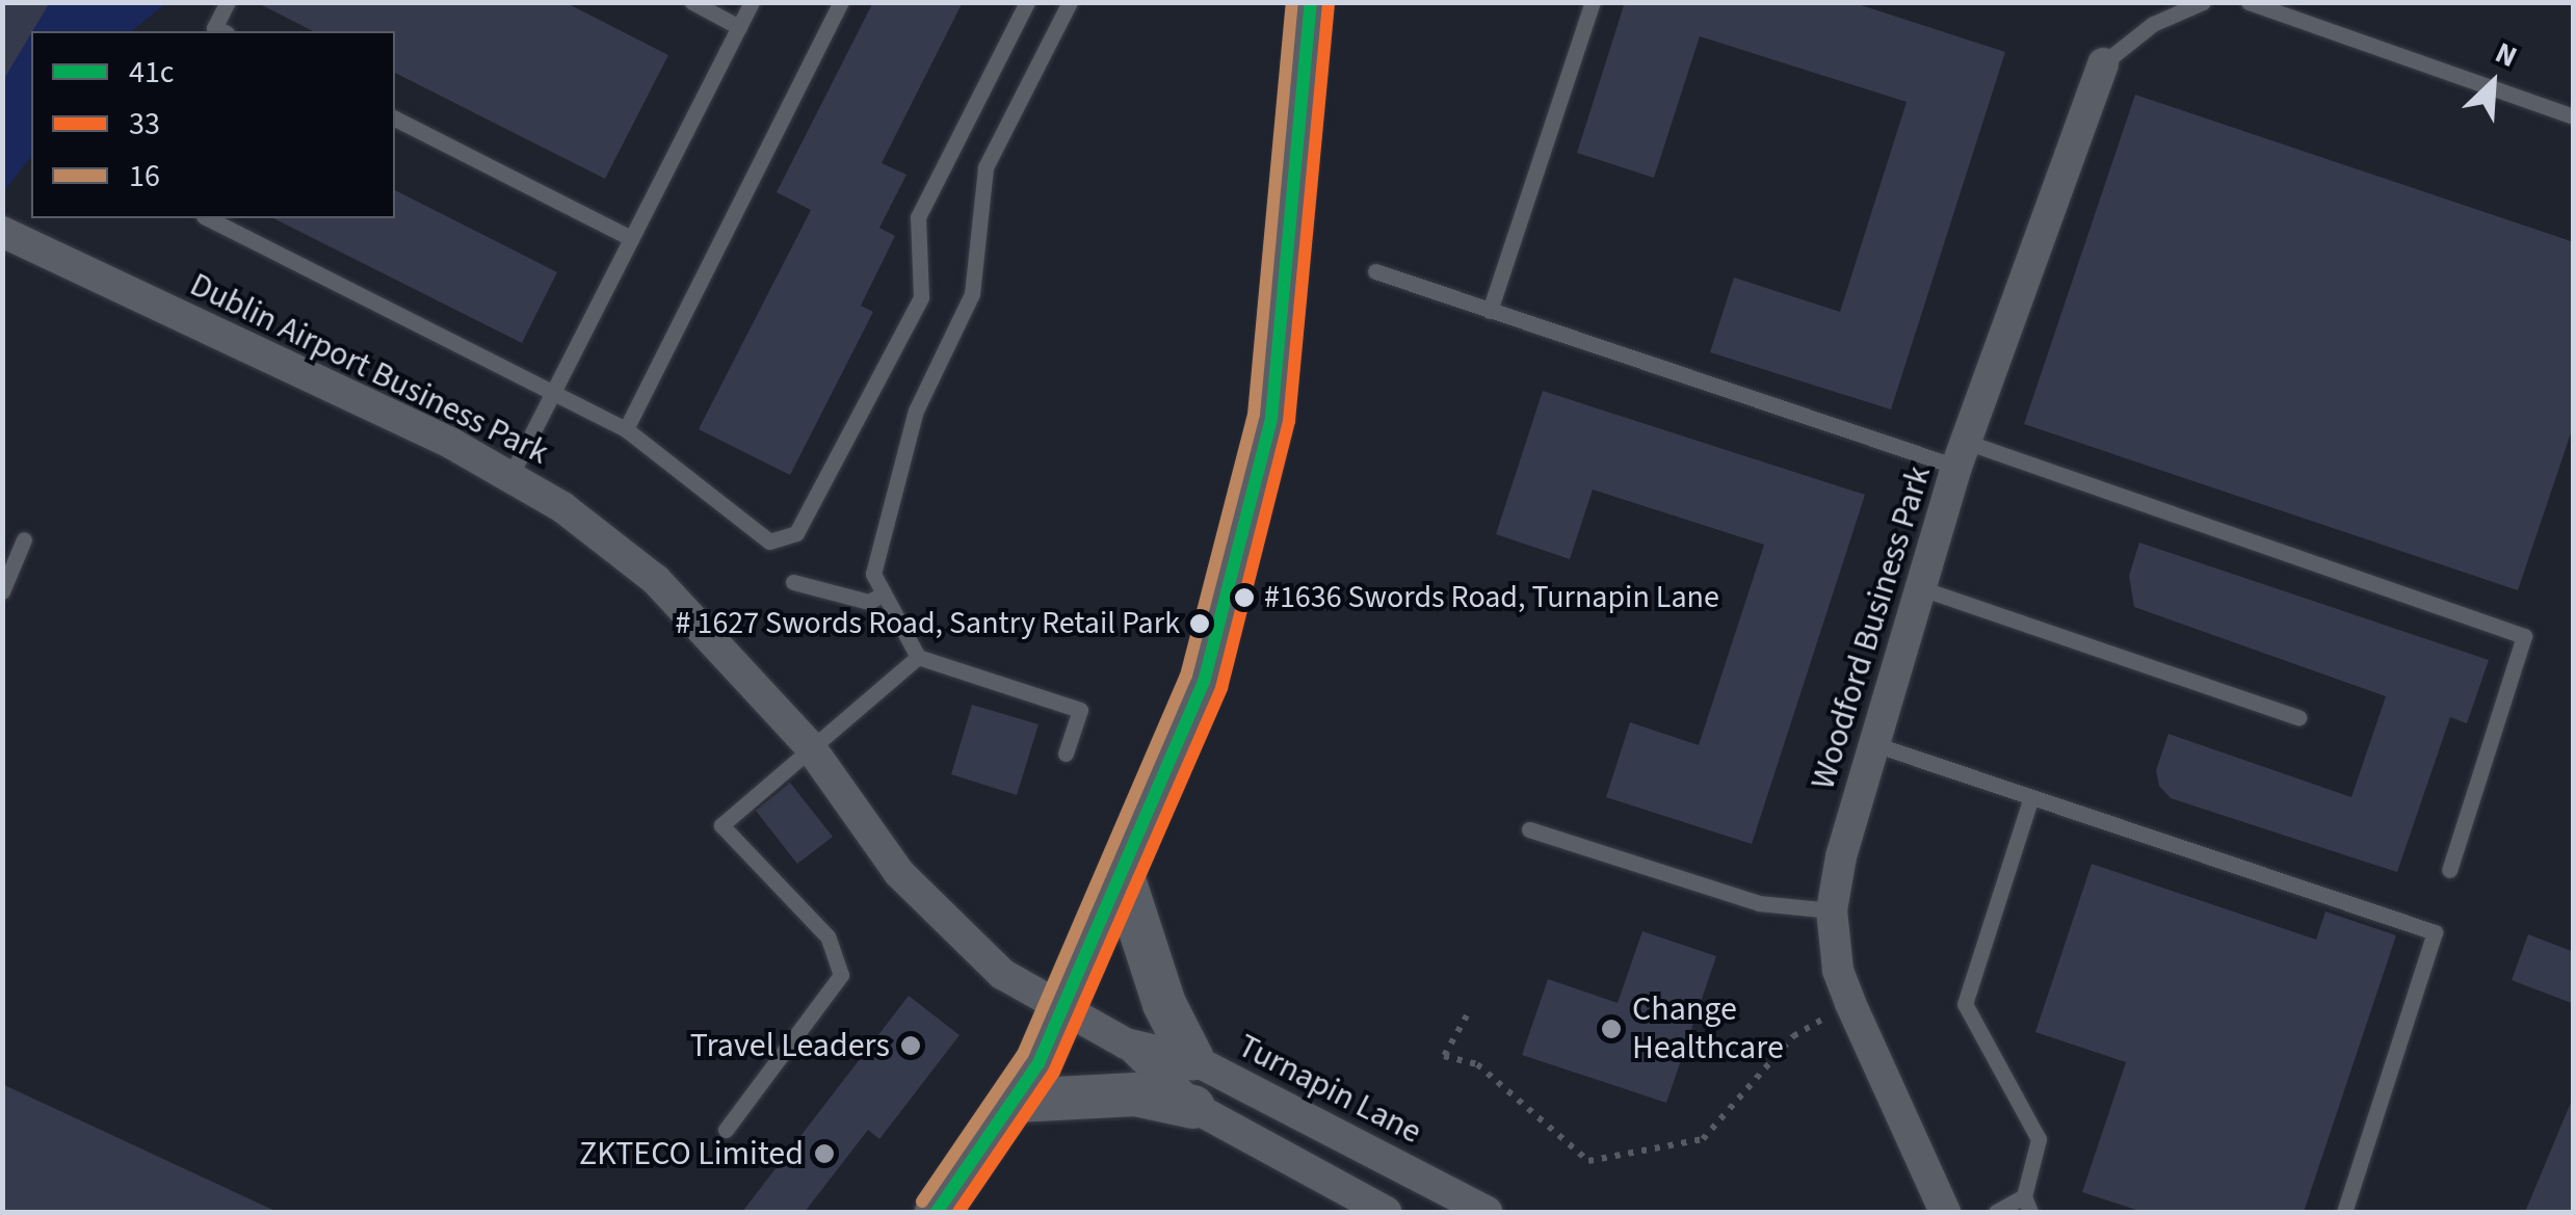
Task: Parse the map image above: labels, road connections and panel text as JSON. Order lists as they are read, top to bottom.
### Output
{
  "streets": {
    "street": ["Dublin Airport Business Park", "Woodford Business Park", "Turnapin Lane"]
  },
  "crossings": [
    ["Dublin Airport Business Park", "Turnapin Lane"]
  ],
  "places": [
    "#1636 Swords Road, Turnapin Lane",
    "# 1627 Swords Road, Santry Retail Park",
    "Change Healthcare",
    "Travel Leaders",
    "ZKTECO Limited"
  ],
  "lines": ["transit line 41c", "transit line 16", "transit line 33"],
  "legend": ["41c", "33", "16"],
  "north": "top right"
}
